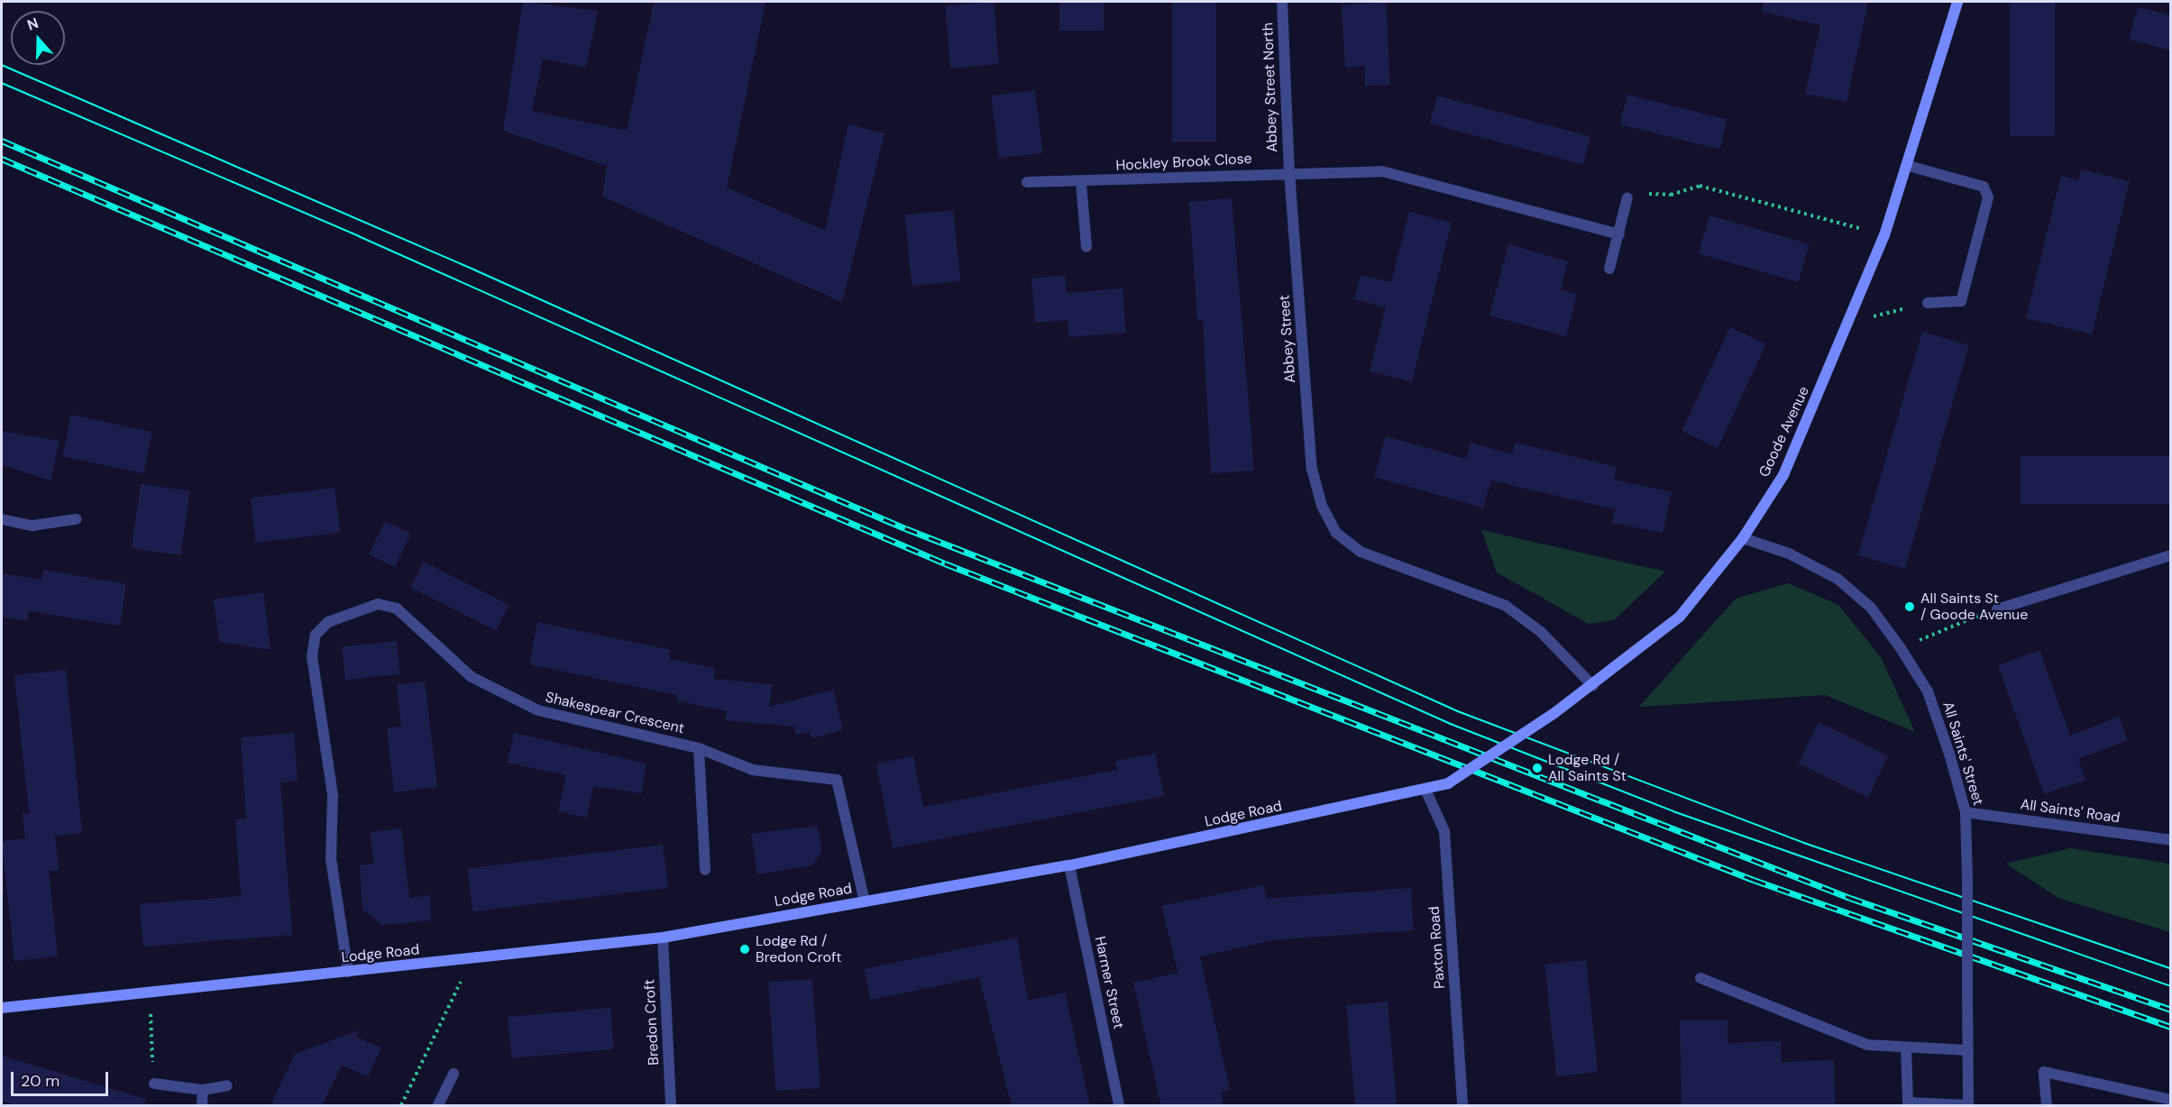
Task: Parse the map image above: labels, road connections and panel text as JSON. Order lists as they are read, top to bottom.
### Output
{
  "streets": {
    "street": [
      "Abbey Street North",
      "Hockley Brook Close",
      "Abbey Street",
      "Goode Avenue",
      "Shakespear Crescent",
      "All Saints' Street",
      "All Saints' Road",
      "Lodge Road",
      "Paxton Road",
      "Harmer Street",
      "Bredon Croft"
    ]
  },
  "crossings": [
    ["Abbey Street North", "Hockley Brook Close"],
    ["Abbey Street North", "Abbey Street"],
    ["Hockley Brook Close", "Abbey Street"],
    ["Abbey Street", "Goode Avenue"],
    ["Abbey Street", "Lodge Road"],
    ["Goode Avenue", "All Saints' Street"],
    ["Goode Avenue", "Lodge Road"],
    ["Shakespear Crescent", "Lodge Road"],
    ["All Saints' Street", "All Saints' Road"],
    ["Lodge Road", "Paxton Road"],
    ["Lodge Road", "Harmer Street"],
    ["Lodge Road", "Bredon Croft"]
  ],
  "places": ["All Saints St / Goode Avenue", "Lodge Rd / All Saints St", "Lodge Rd / Bredon Croft"],
  "scale_bar": "20 m",
  "north": "top"
}
